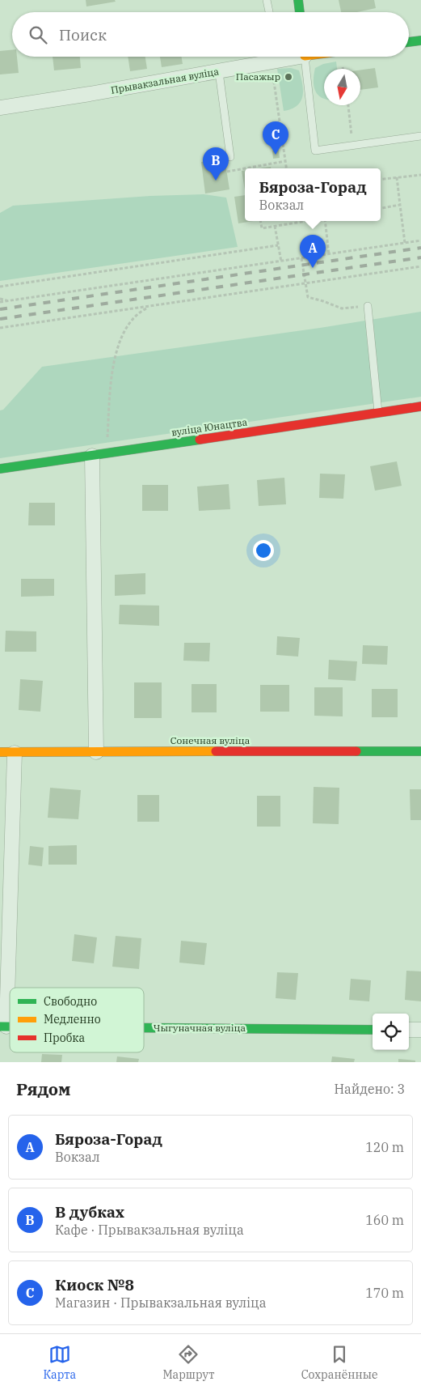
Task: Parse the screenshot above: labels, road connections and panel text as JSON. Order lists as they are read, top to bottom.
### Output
{
  "streets": {
    "street": [
      "Прывакзальная вуліца",
      "вуліца Юнацтва",
      "Сонечная вуліца",
      "Чыгуначная вуліца"
    ]
  },
  "places": ["Пасажыр"],
  "legend": ["Свободно", "Медленно", "Пробка"],
  "north": "bottom",
  "page": {
    "search": "Поиск",
    "pins": ["C", "B", "A"],
    "popup": ["Бяроза-Горад", "Вокзал"],
    "heading": ["Рядом", "Найдено: 3"],
    "list": [
      {
        "mark": "A",
        "name": "Бяроза-Горад",
        "note": "Вокзал",
        "value": "120 m"
      },
      {
        "mark": "B",
        "name": "В дубках",
        "note": "Кафе · Прывакзальная вуліца",
        "value": "160 m"
      },
      {
        "mark": "C",
        "name": "Киоск №8",
        "note": "Магазин · Прывакзальная вуліца",
        "value": "170 m"
      }
    ],
    "nav": ["Карта", "Маршрут", "Сохранённые"]
  }
}
